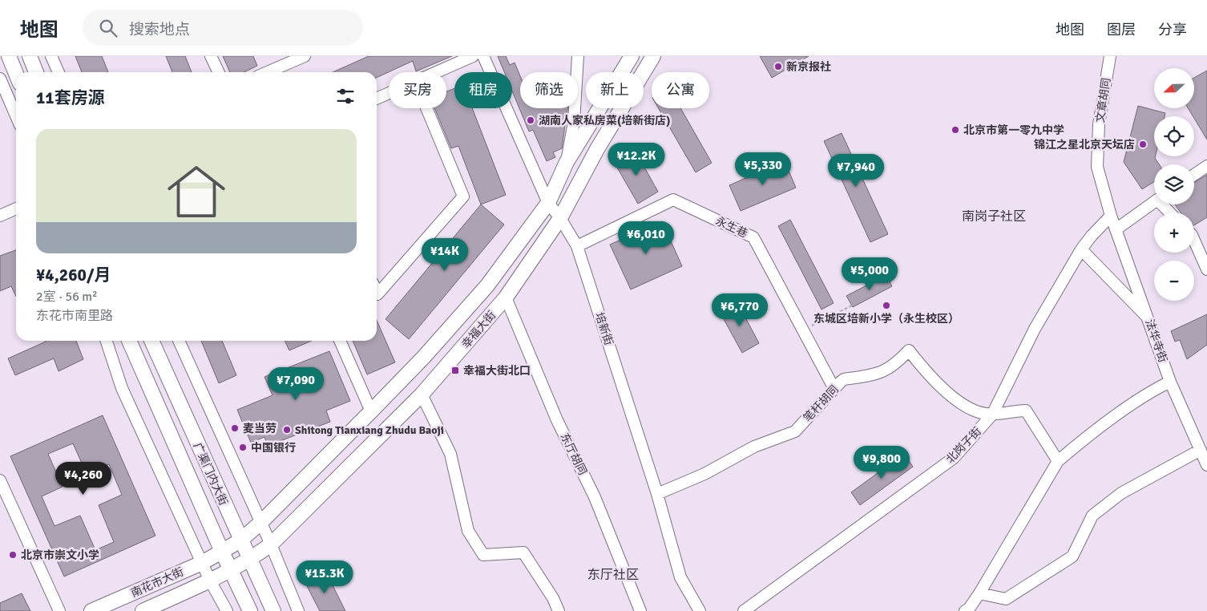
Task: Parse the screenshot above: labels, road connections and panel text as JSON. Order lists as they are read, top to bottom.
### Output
{
  "streets": {
    "main road": ["幸福大街", "广渠门内大街", "南花市大街"],
    "street": [
      "文章胡同",
      "永生巷",
      "培新街",
      "法华寺街",
      "笔杆胡同",
      "北岗子街",
      "东厅胡同"
    ]
  },
  "crossings": [
    ["文章胡同", "法华寺街"],
    ["文章胡同", "北岗子街"],
    ["永生巷", "培新街"],
    ["永生巷", "笔杆胡同"],
    ["培新街", "幸福大街"],
    ["培新街", "笔杆胡同"],
    ["幸福大街", "东厅胡同"],
    ["幸福大街", "广渠门内大街"],
    ["幸福大街", "南花市大街"],
    ["法华寺街", "北岗子街"],
    ["笔杆胡同", "北岗子街"],
    ["广渠门内大街", "南花市大街"]
  ],
  "districts": ["南岗子社区", "东厅社区"],
  "places": {
    "other": [
      "新京报社",
      "湖南人家私房菜(培新街店)",
      "北京市第一零九中学",
      "锦江之星北京天坛店",
      "东城区培新小学（永生校区）",
      "麦当劳",
      "Shitong Tianxiang Zhudu Baoji",
      "中国银行",
      "北京市崇文小学"
    ],
    "transit": ["幸福大街北口"]
  },
  "north": "left",
  "page": {
    "header": "地图",
    "search": "搜索地点",
    "nav": ["地图", "图层", "分享"],
    "map_buttons": ["+", "−"],
    "chip": [
      "买房",
      "租房",
      "筛选",
      "新上",
      "公寓"
    ],
    "heading": "11套房源",
    "list": [
      {
        "name": "¥4,260/月",
        "note": "2室 · 56 m² · 东花市南里路"
      }
    ],
    "price": [
      "¥12.2K",
      "¥5,330",
      "¥7,940",
      "¥6,010",
      "¥14K",
      "¥5,000",
      "¥6,770",
      "¥7,090",
      "¥9,800",
      "¥4,260",
      "¥15.3K"
    ]
  }
}
